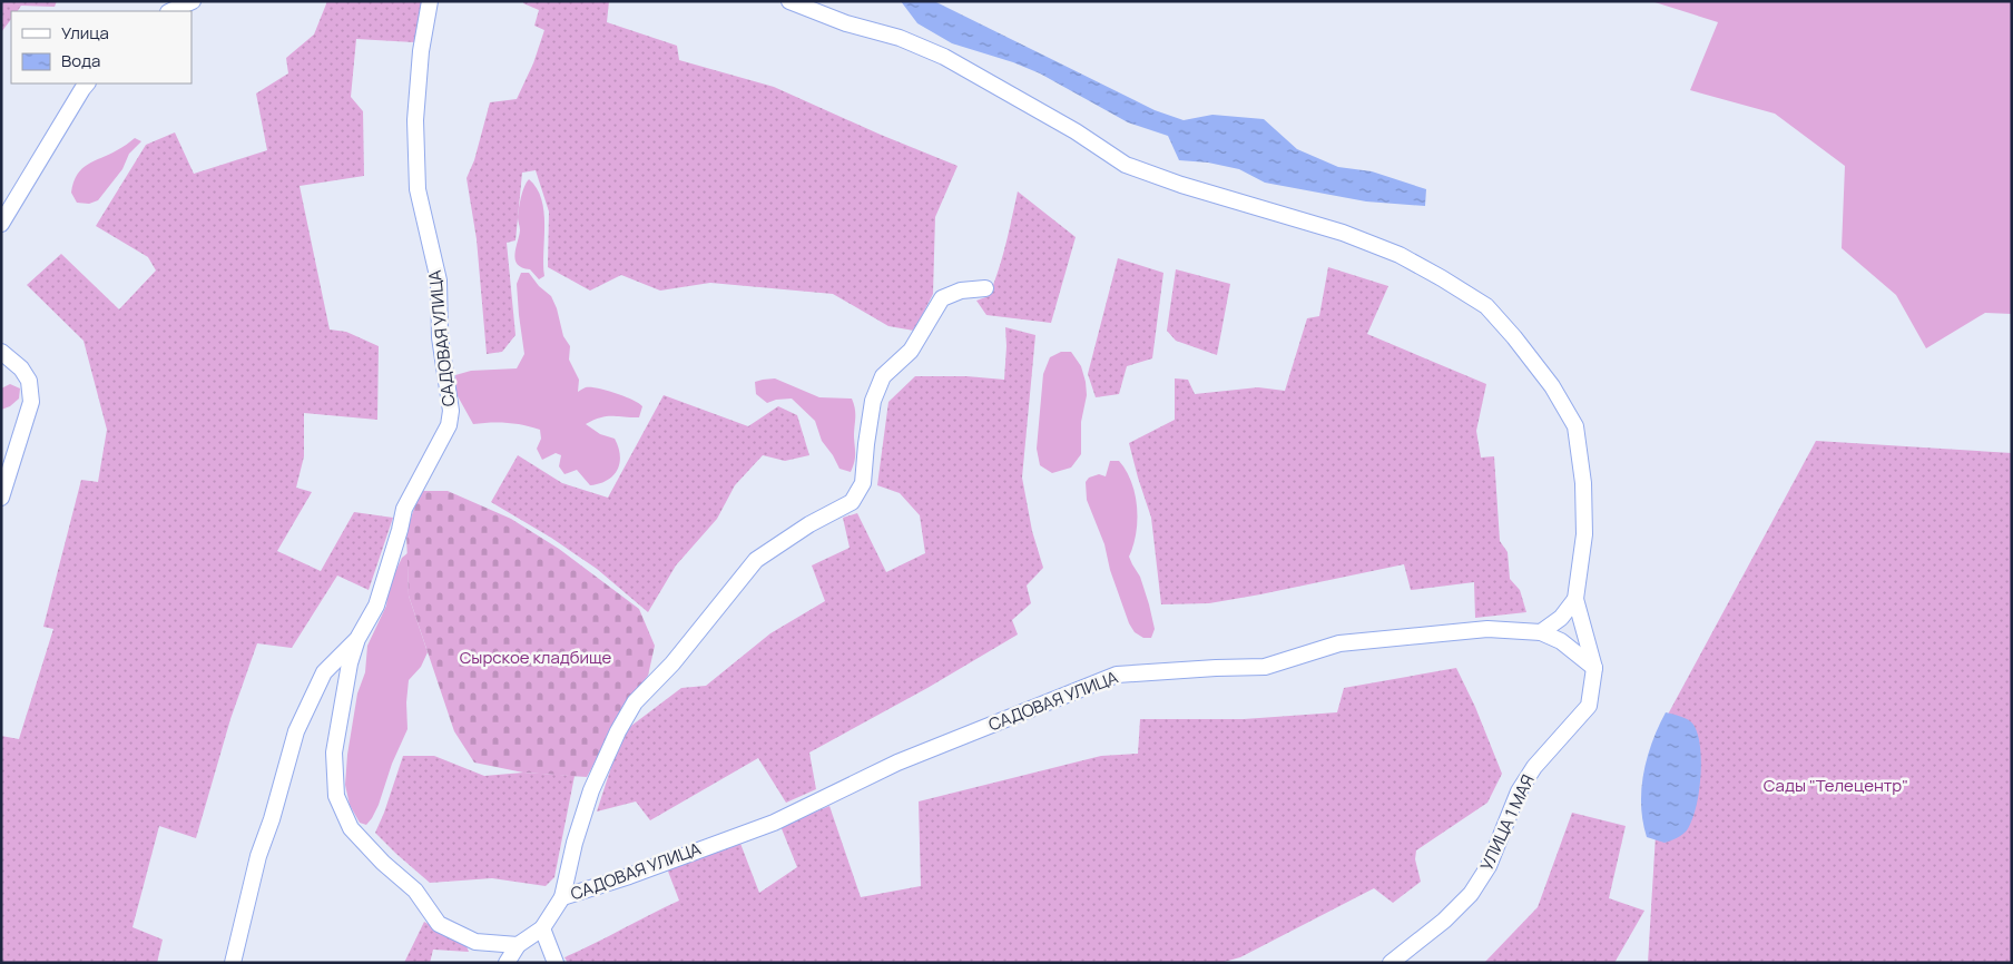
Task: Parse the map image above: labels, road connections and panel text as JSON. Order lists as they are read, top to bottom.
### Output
{
  "streets": {
    "street": ["САДОВАЯ УЛИЦА", "УЛИЦА 1 МАЯ"]
  },
  "crossings": [
    ["САДОВАЯ УЛИЦА", "УЛИЦА 1 МАЯ"]
  ],
  "parks": ["Сырское кладбище", "Сады \"Телецентр\""],
  "legend": ["Улица", "Вода"]
}
